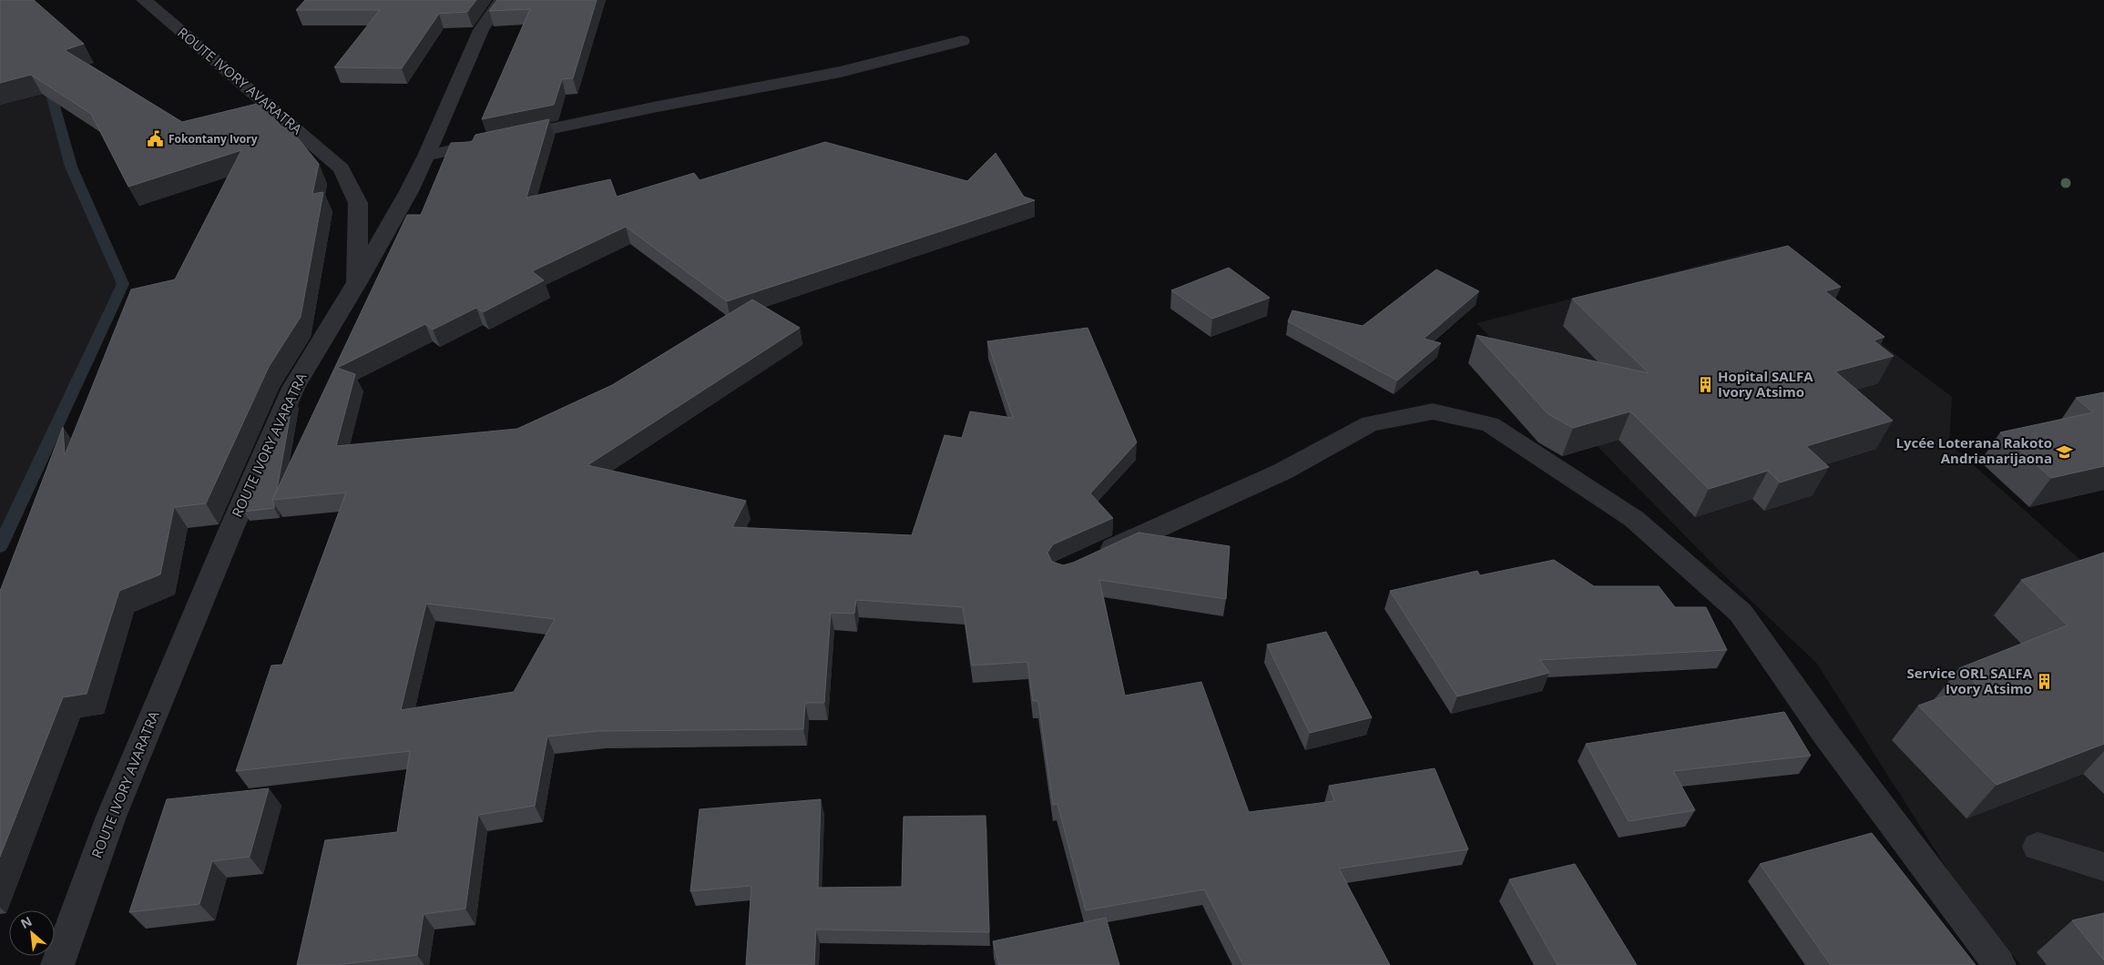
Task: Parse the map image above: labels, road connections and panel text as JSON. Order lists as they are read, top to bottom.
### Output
{
  "streets": {
    "street": ["ROUTE IVORY AVARATRA"]
  },
  "places": {
    "public building": ["Fokontany Ivory"],
    "building": ["Hopital SALFA Ivory Atsimo", "Service ORL SALFA Ivory Atsimo"],
    "school or university": ["Lycée Loterana Rakoto Andrianarijaona"]
  },
  "north": "top left"
}
